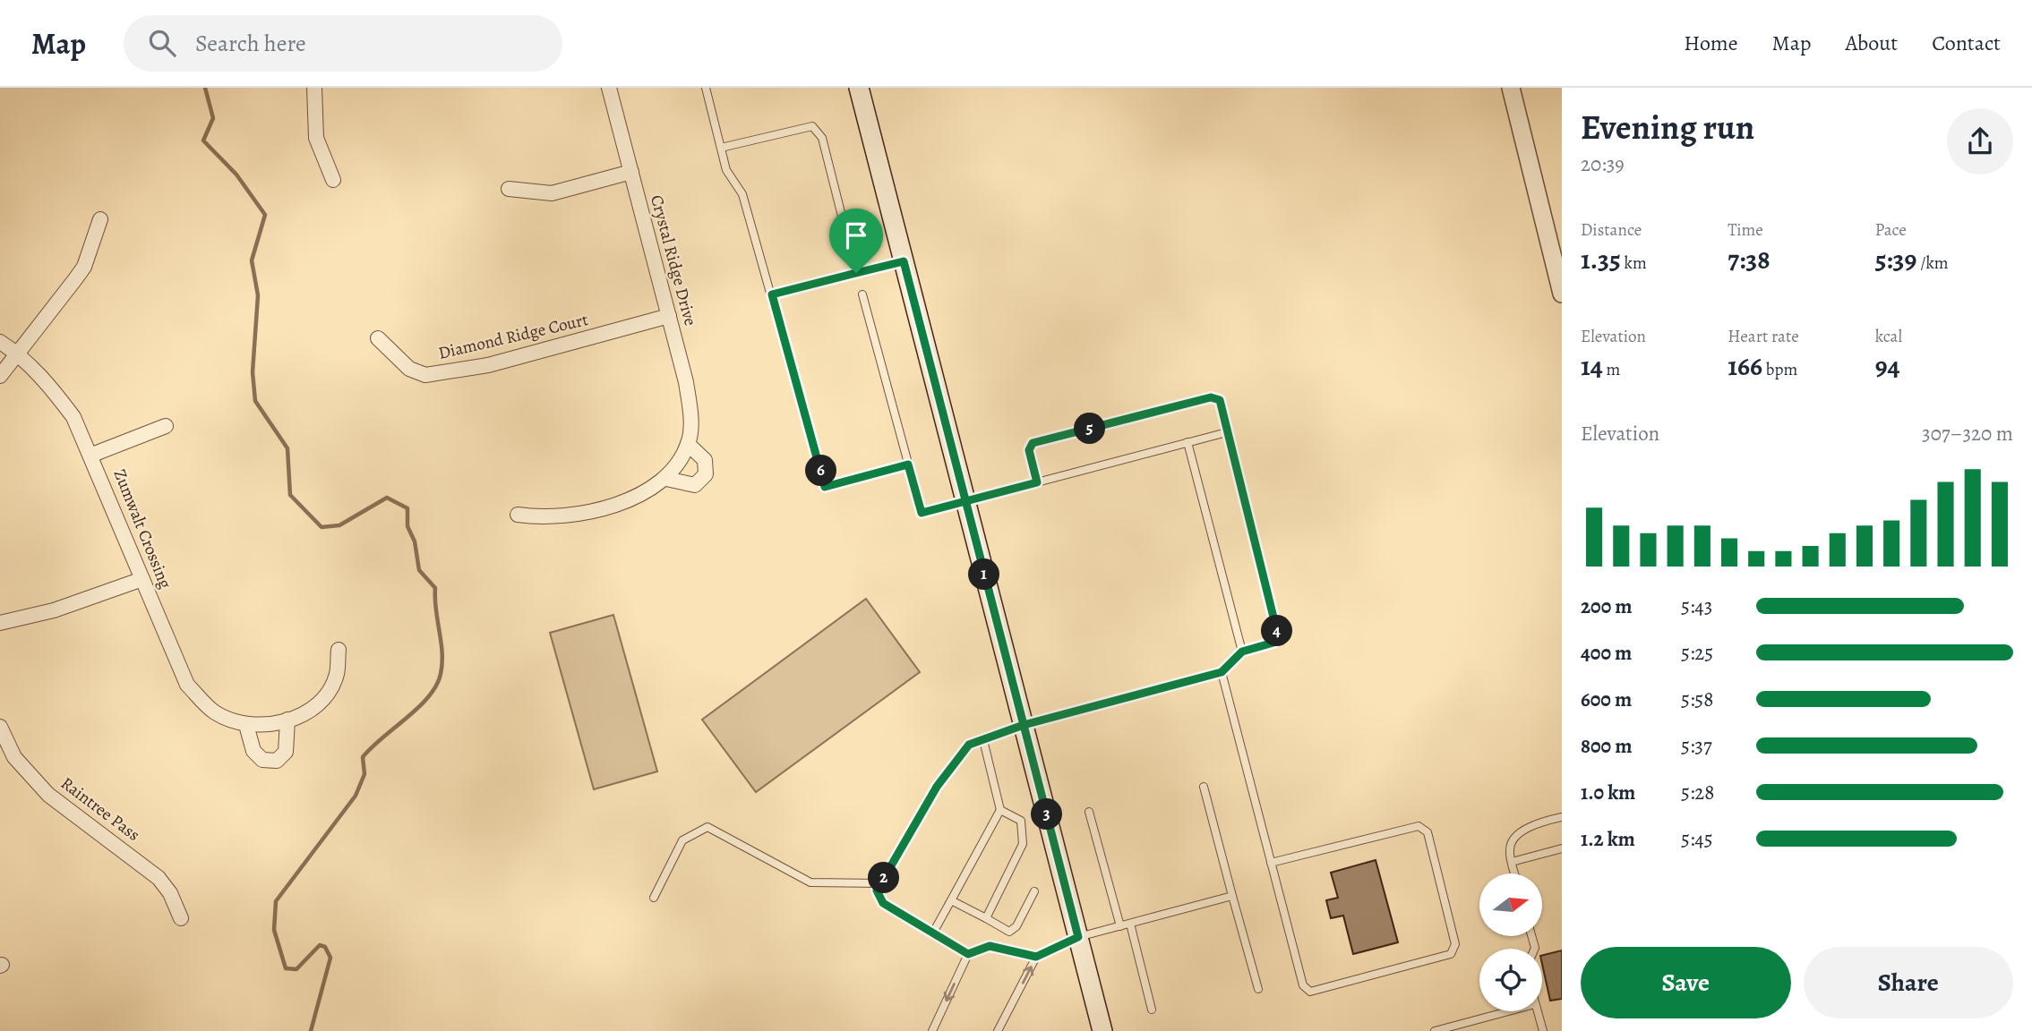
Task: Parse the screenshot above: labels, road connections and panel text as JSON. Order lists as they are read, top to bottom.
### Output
{
  "streets": {
    "street": [
      "Crystal Ridge Drive",
      "Diamond Ridge Court",
      "Zumwalt Crossing",
      "Raintree Pass"
    ]
  },
  "crossings": [
    ["Crystal Ridge Drive", "Diamond Ridge Court"]
  ],
  "north": "right",
  "page": {
    "header": "Map",
    "search": "Search here",
    "nav": [
      "Home",
      "Map",
      "About",
      "Contact"
    ],
    "heading": ["Evening run", "20:39"],
    "stats": [
      ["Distance", "1.35 km"],
      ["Time", "7:38"],
      ["Pace", "5:39 /km"],
      ["Elevation", "14 m"],
      ["Heart rate", "166 bpm"],
      ["kcal", "94"]
    ],
    "chart": ["Elevation", "307–320 m"],
    "pins": [
      "5",
      "6",
      "1",
      "4",
      "3",
      "2"
    ],
    "list": [
      {
        "name": "200 m",
        "note": "5:43"
      },
      {
        "name": "400 m",
        "note": "5:25"
      },
      {
        "name": "600 m",
        "note": "5:58"
      },
      {
        "name": "800 m",
        "note": "5:37"
      },
      {
        "name": "1.0 km",
        "note": "5:28"
      },
      {
        "name": "1.2 km",
        "note": "5:45"
      }
    ],
    "buttons": ["Save", "Share"]
  }
}
